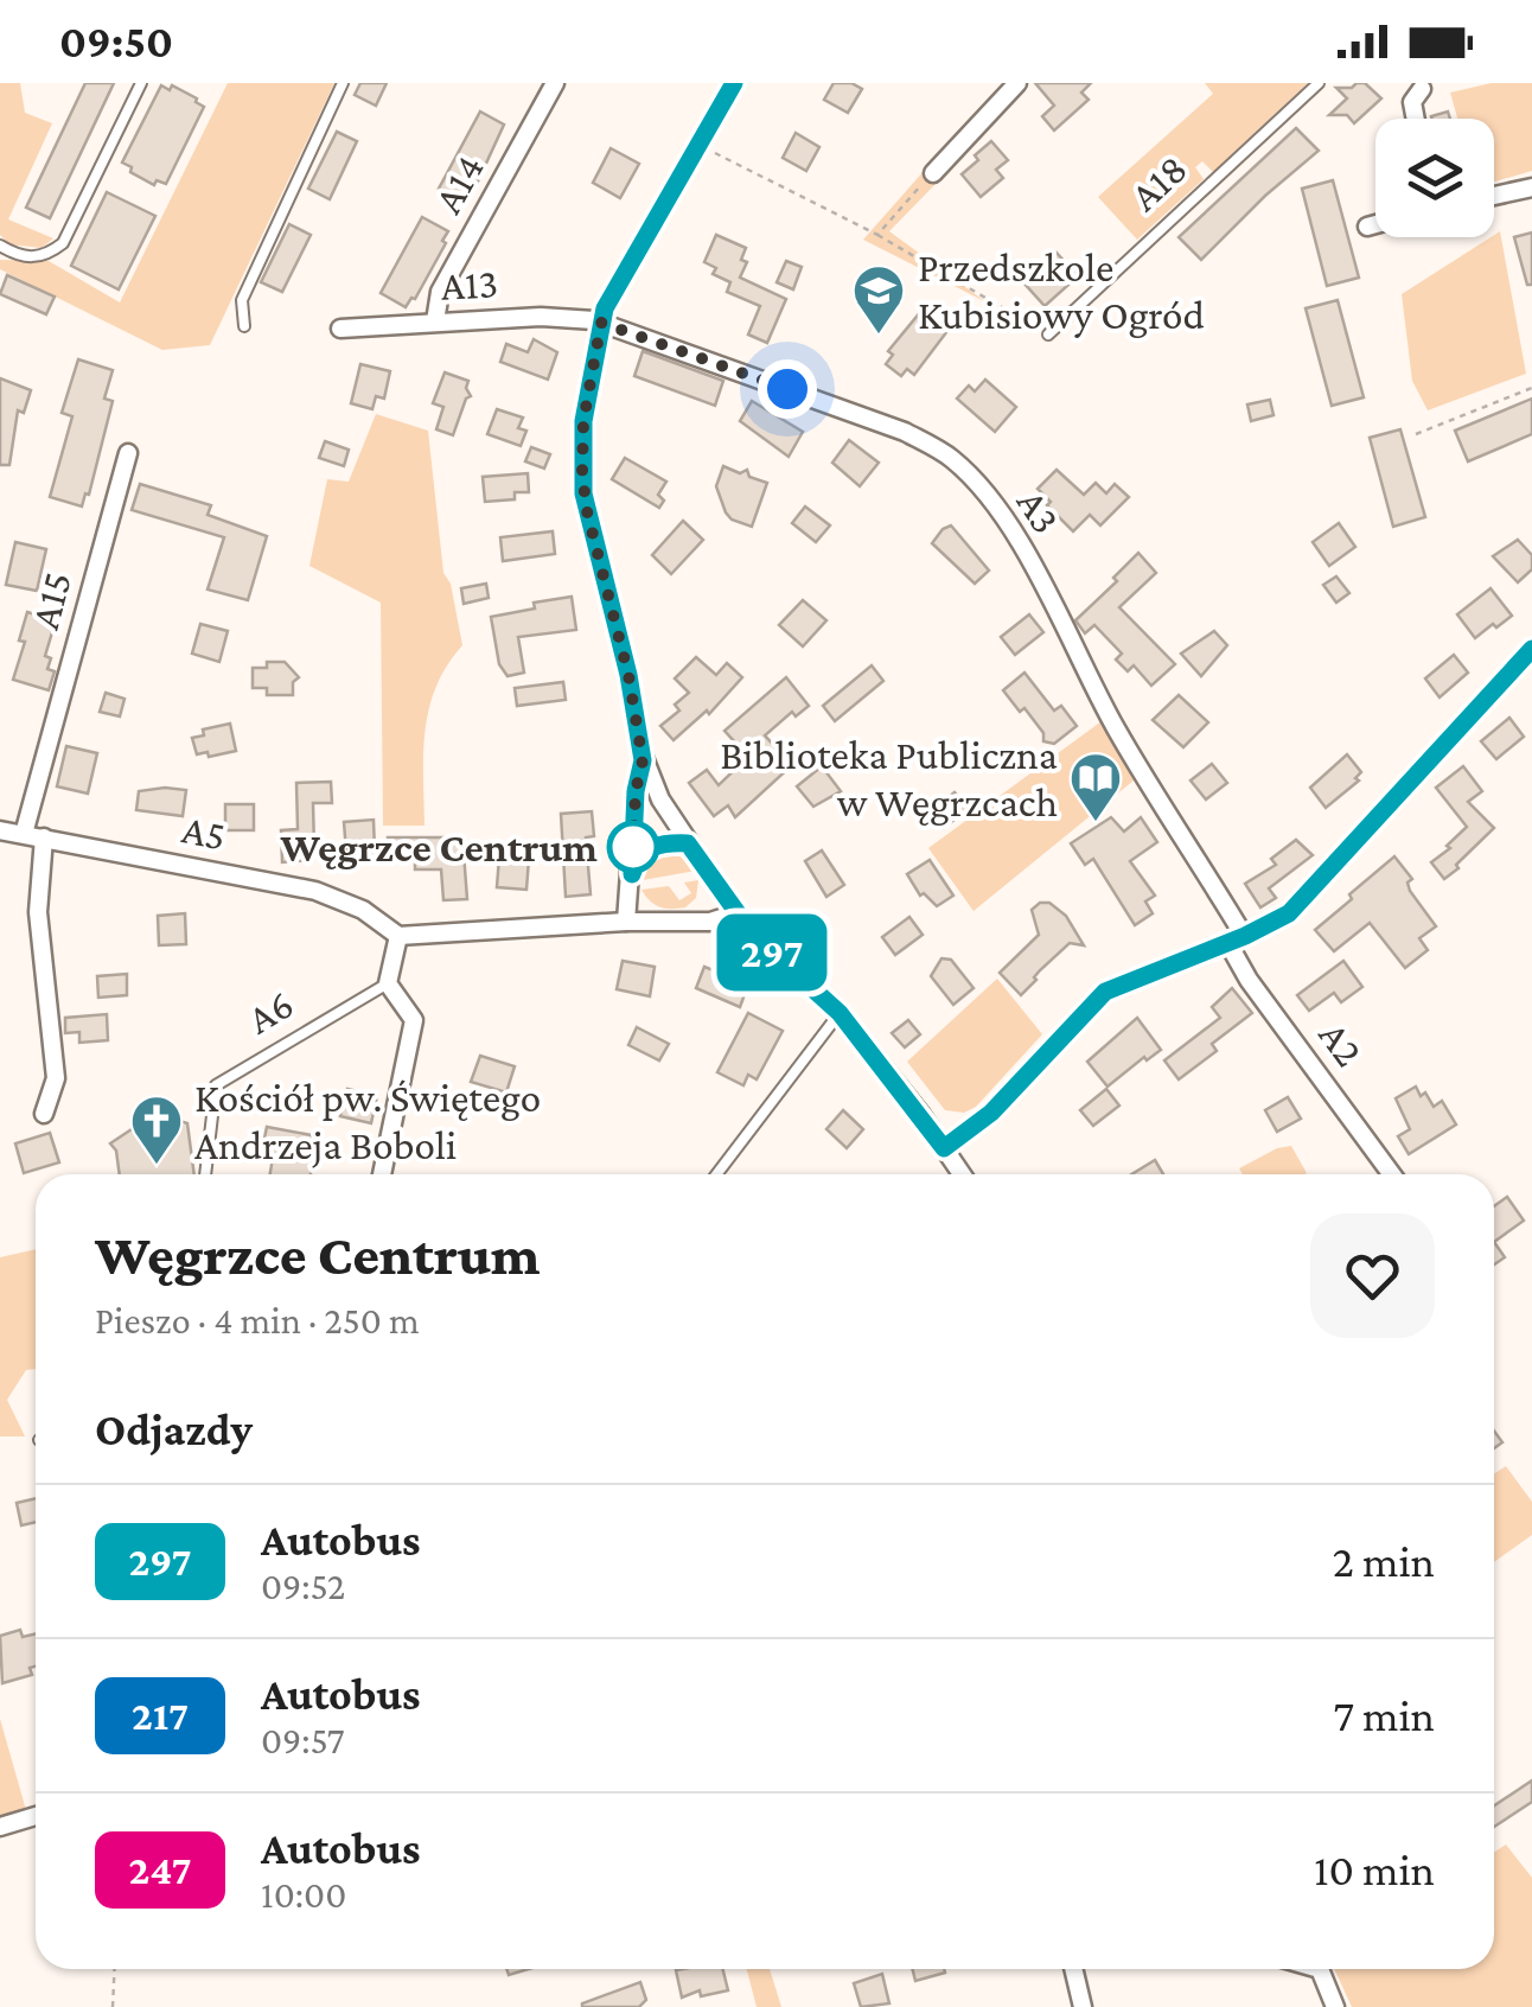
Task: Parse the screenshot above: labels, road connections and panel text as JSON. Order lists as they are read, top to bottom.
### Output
{
  "streets": {
    "street": [
      "A14",
      "A13",
      "A3",
      "A15",
      "A5",
      "A2"
    ],
    "lane": ["A18", "A6"]
  },
  "crossings": [
    ["A14", "A13"],
    ["A13", "A3"],
    ["A3", "A2"],
    ["A15", "A5"]
  ],
  "places": {
    "school or university": ["Przedszkole Kubisiowy Ogród"],
    "library": ["Biblioteka Publiczna w Węgrzcach"],
    "other": ["Węgrzce Centrum"],
    "church": ["Kościół pw. Świętego Andrzeja Boboli"]
  },
  "lines": ["bus line 297"],
  "page": {
    "status": "09:50",
    "on_map": "297",
    "heading": [
      ["Węgrzce Centrum", "Pieszo · 4 min · 250 m"],
      "Odjazdy"
    ],
    "list": [
      {
        "mark": "297",
        "name": "Autobus",
        "note": "09:52",
        "value": "2 min"
      },
      {
        "mark": "217",
        "name": "Autobus",
        "note": "09:57",
        "value": "7 min"
      },
      {
        "mark": "247",
        "name": "Autobus",
        "note": "10:00",
        "value": "10 min"
      }
    ]
  }
}
